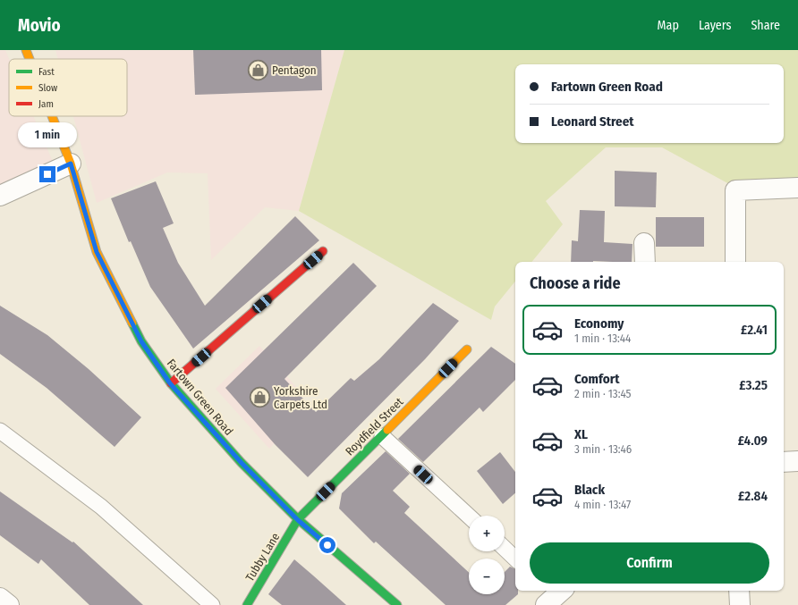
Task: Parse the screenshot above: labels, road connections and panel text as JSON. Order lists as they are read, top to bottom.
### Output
{
  "streets": {
    "street": ["Fartown Green Road", "Roydfield Street", "Tubby Lane"]
  },
  "crossings": [
    ["Fartown Green Road", "Roydfield Street"],
    ["Fartown Green Road", "Tubby Lane"],
    ["Roydfield Street", "Tubby Lane"]
  ],
  "places": {
    "shop": ["Pentagon", "Yorkshire Carpets Ltd"]
  },
  "legend": ["Fast", "Slow", "Jam"],
  "page": {
    "header": "Movio",
    "nav": ["Map", "Layers", "Share"],
    "banner": ["Fartown Green Road", "Leonard Street"],
    "bubble": "1 min",
    "heading": "Choose a ride",
    "list": [
      {
        "name": "Economy",
        "note": "1 min · 13:44",
        "value": "£2.41"
      },
      {
        "name": "Comfort",
        "note": "2 min · 13:45",
        "value": "£3.25"
      },
      {
        "name": "XL",
        "note": "3 min · 13:46",
        "value": "£4.09"
      },
      {
        "name": "Black",
        "note": "4 min · 13:47",
        "value": "£2.84"
      }
    ],
    "map_buttons": ["+", "−"],
    "buttons": "Confirm"
  }
}
